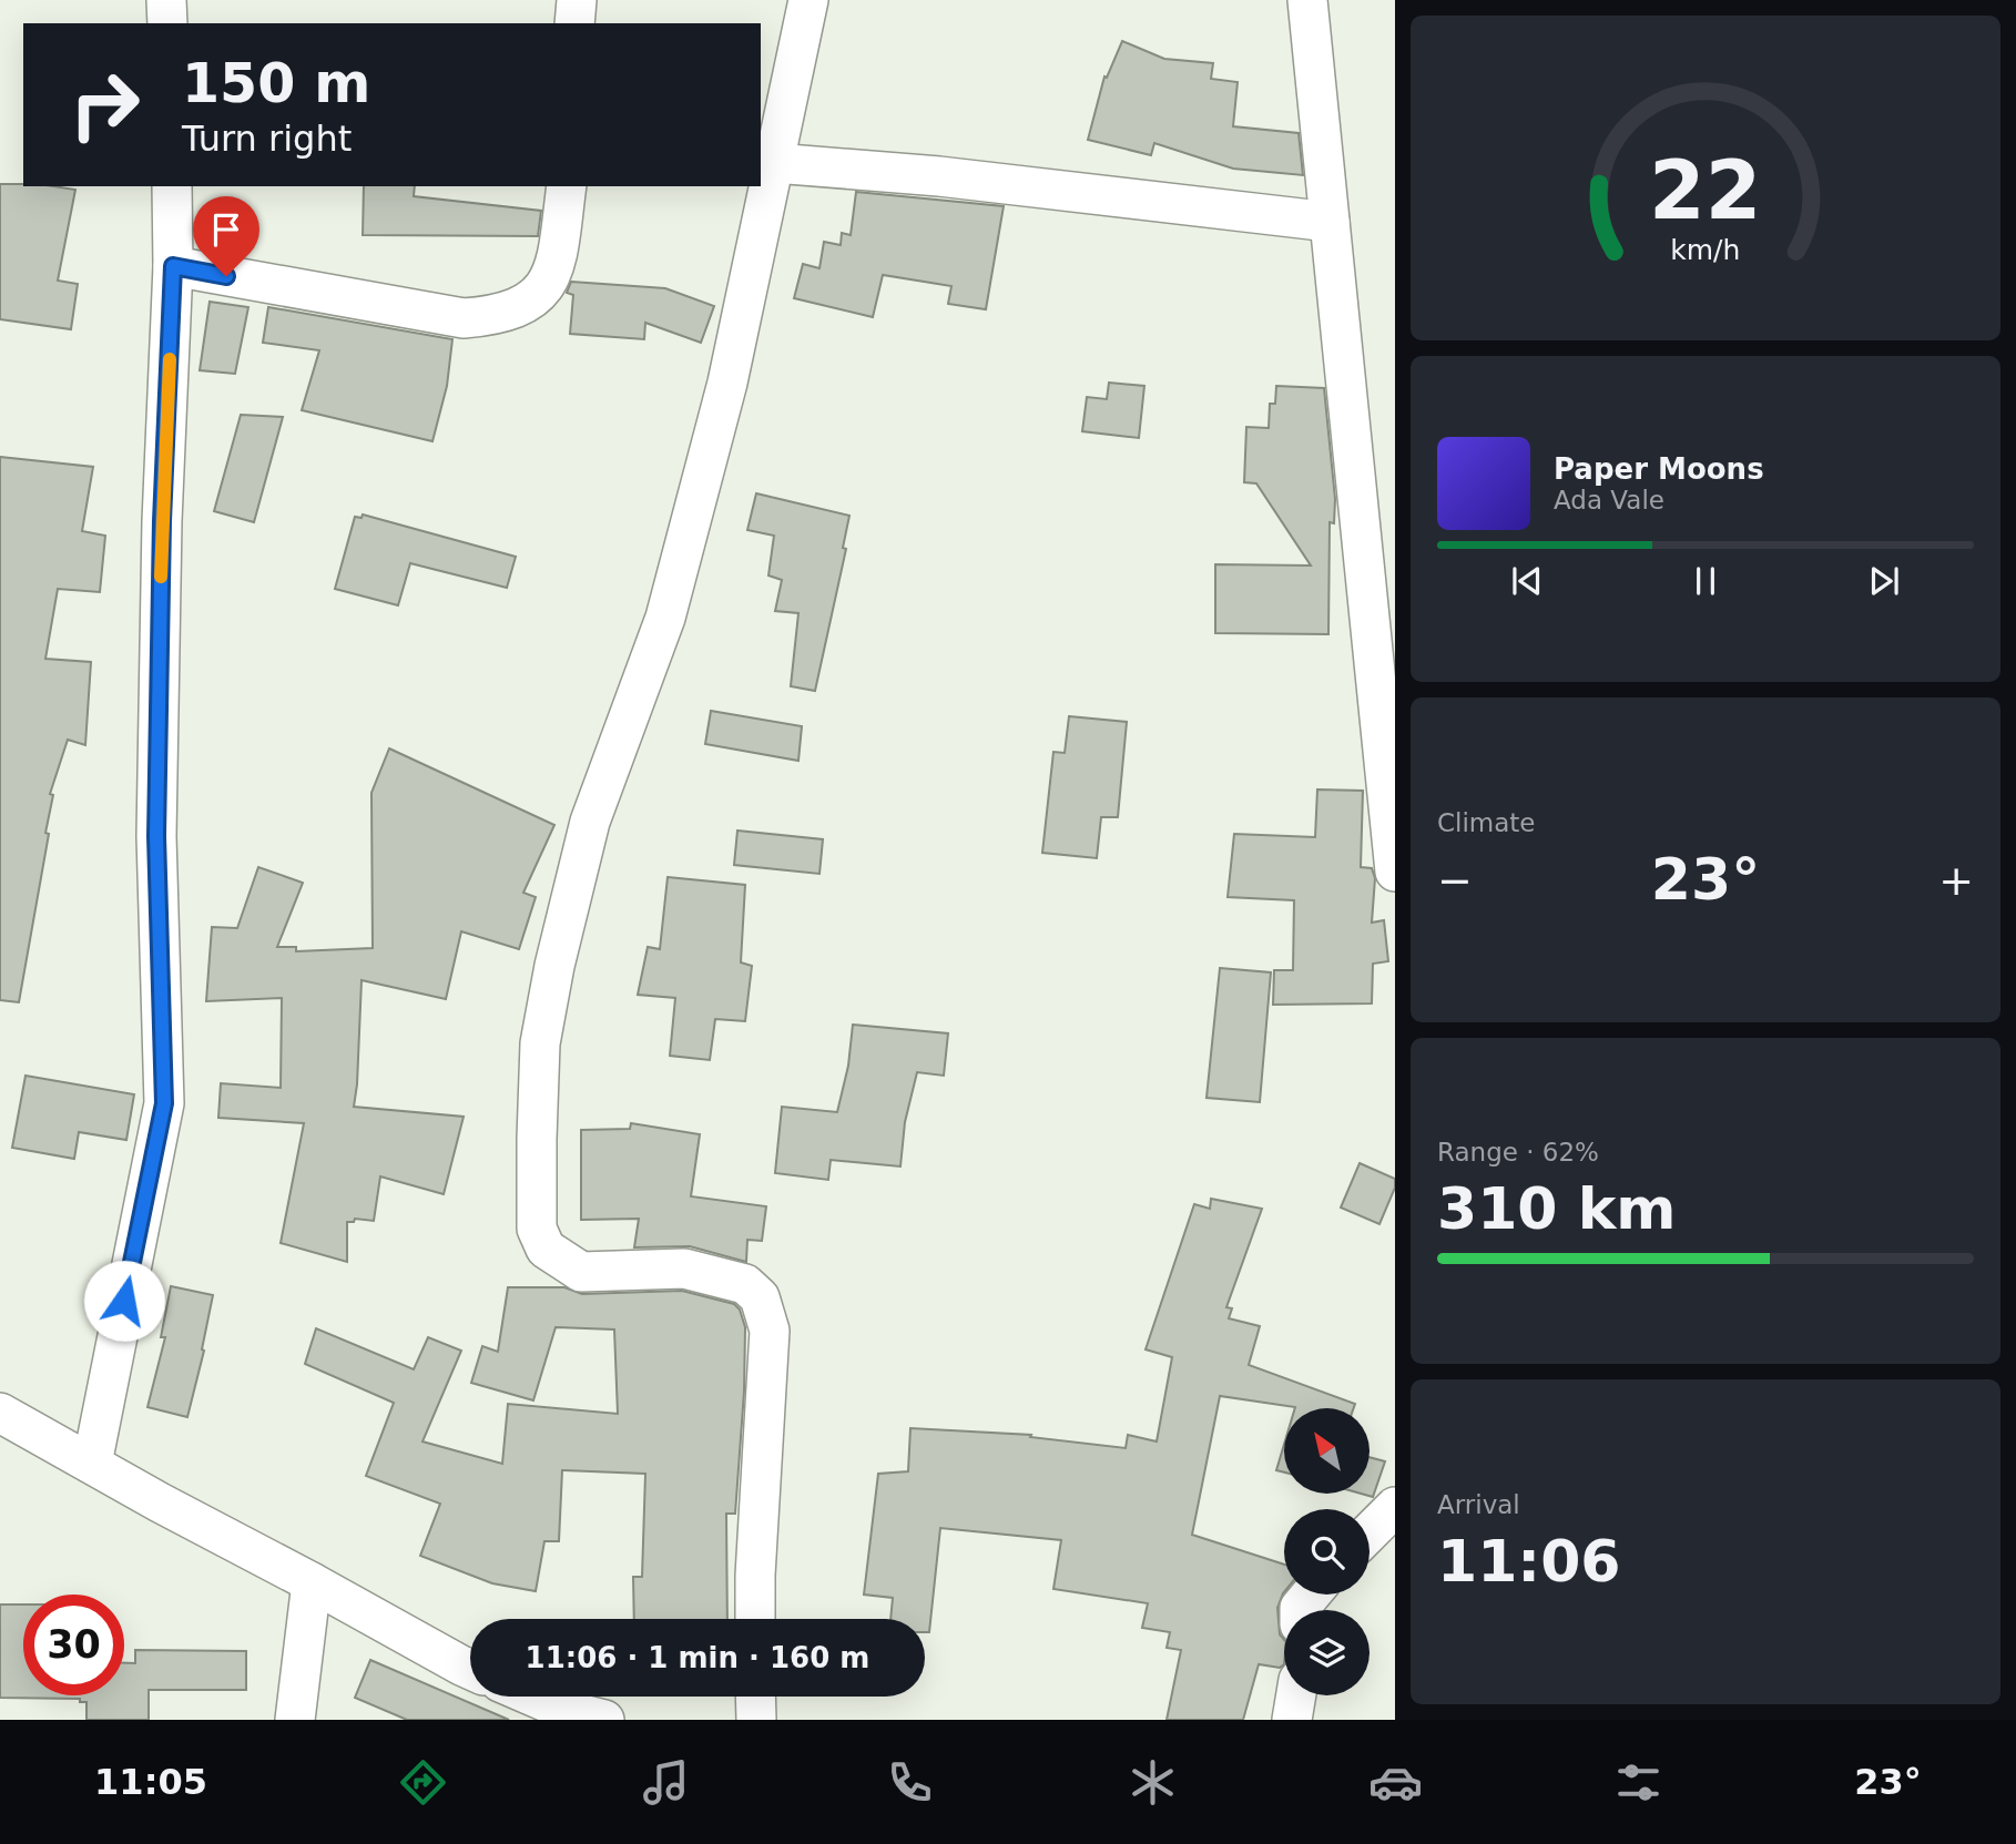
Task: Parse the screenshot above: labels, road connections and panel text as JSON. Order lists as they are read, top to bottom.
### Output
{
  "north": "top left",
  "page": {
    "turn": ["150 m", "Turn right"],
    "song": ["Paper Moons", "Ada Vale"],
    "tile": [
      "Climate",
      ["Range · 62%", "310 km"],
      ["Arrival", "11:06"]
    ],
    "heat": ["−", "23°", "+"],
    "limit": "30",
    "trip": "11:06 · 1 min · 160 m",
    "tabs": ["11:05", "23°"],
    "gauge": ["22", "km/h"]
  }
}
